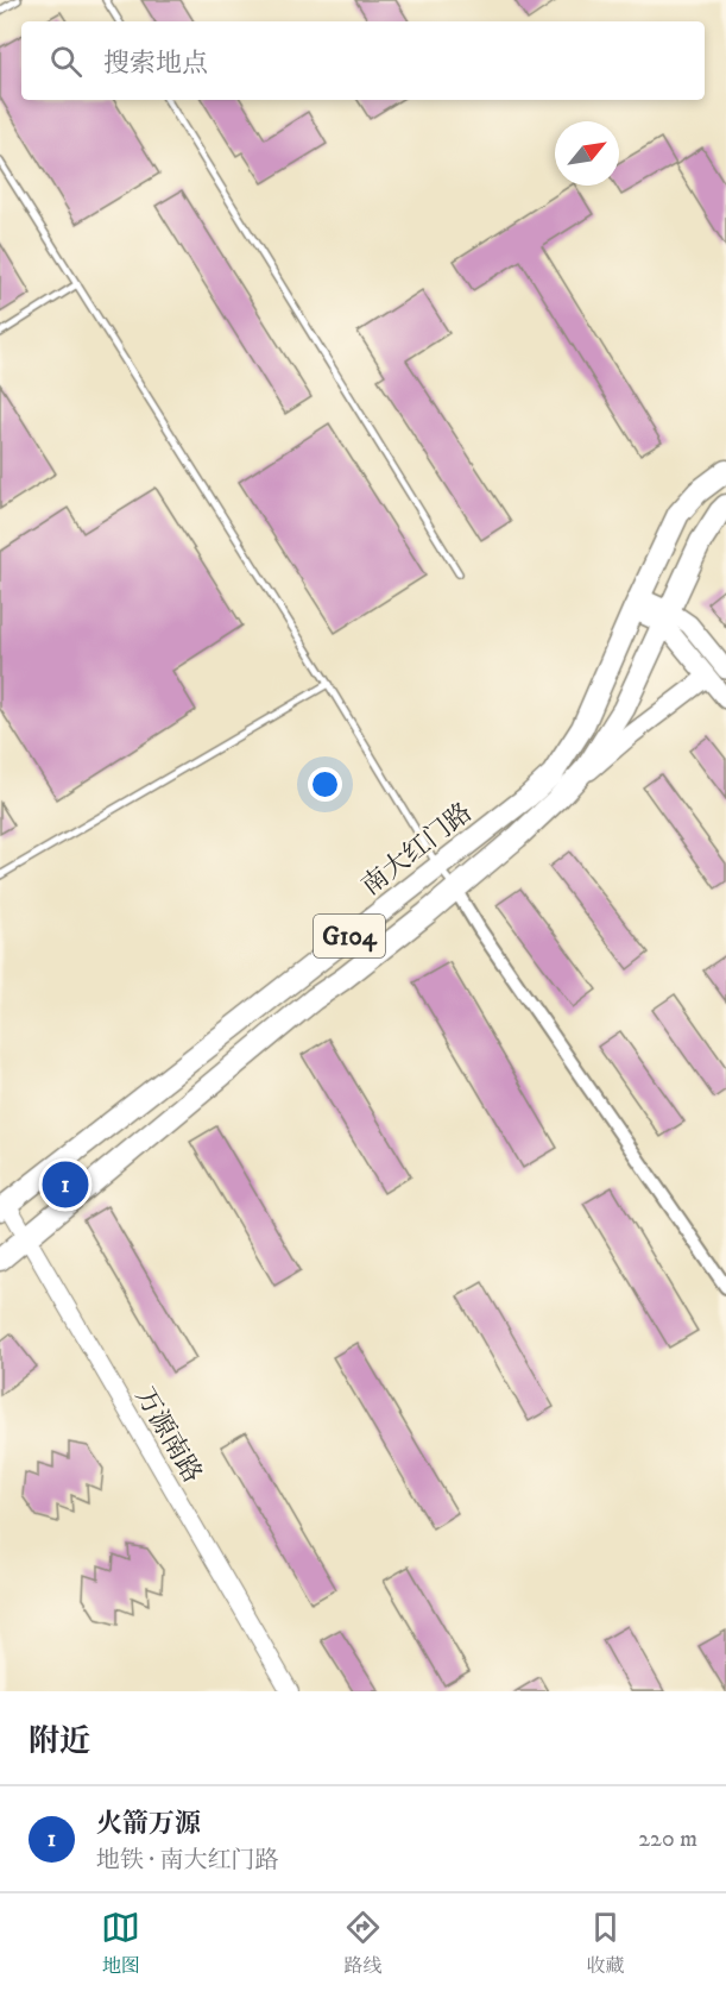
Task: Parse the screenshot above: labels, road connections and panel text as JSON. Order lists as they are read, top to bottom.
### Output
{
  "streets": {
    "highway": ["南大红门路", "G104"],
    "street": ["万源南路"]
  },
  "crossings": [
    ["南大红门路", "G104"],
    ["南大红门路", "万源南路"],
    ["G104", "万源南路"]
  ],
  "north": "top right",
  "page": {
    "search": "搜索地点",
    "pins": "1",
    "heading": "附近",
    "list": [
      {
        "mark": "1",
        "name": "火箭万源",
        "note": "地铁 · 南大红门路",
        "value": "220 m"
      }
    ],
    "nav": ["地图", "路线", "收藏"]
  }
}
